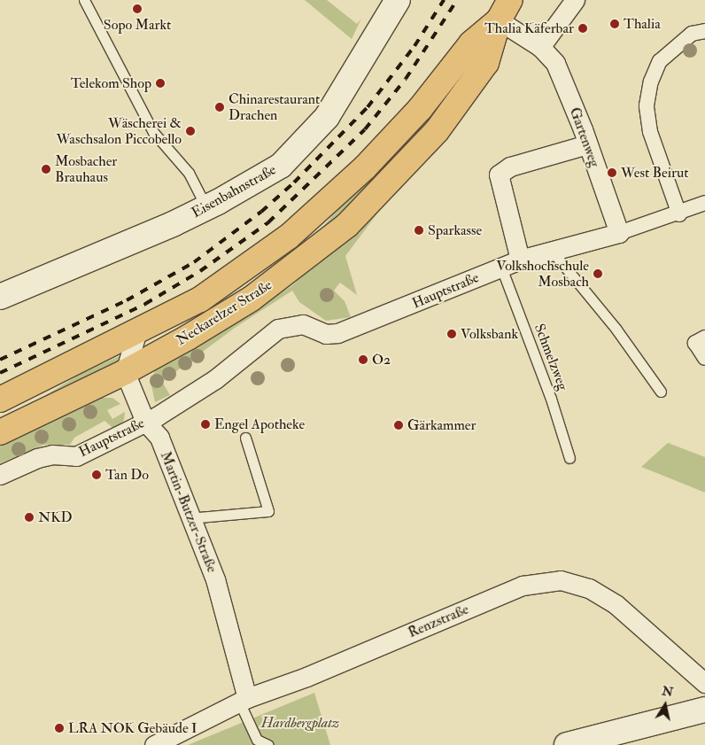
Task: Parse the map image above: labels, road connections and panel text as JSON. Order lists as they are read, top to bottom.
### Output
{
  "streets": {
    "main road": ["Eisenbahnstraße", "Neckarelzer Straße"],
    "street": [
      "Gartenweg",
      "Hauptstraße",
      "Martin-Butzer-Straße",
      "Renzstraße"
    ],
    "lane": ["Schmelzweg"]
  },
  "crossings": [
    ["Gartenweg", "Hauptstraße"],
    ["Gartenweg", "Neckarelzer Straße"],
    ["Hauptstraße", "Schmelzweg"],
    ["Hauptstraße", "Martin-Butzer-Straße"],
    ["Neckarelzer Straße", "Martin-Butzer-Straße"],
    ["Martin-Butzer-Straße", "Renzstraße"]
  ],
  "parks": ["Hardbergplatz"],
  "places": [
    "Sopo Markt",
    "Thalia",
    "Thalia Käferbar",
    "Telekom Shop",
    "Chinarestaurant Drachen",
    "Wäscherei & Waschsalon Piccobello",
    "Mosbacher Brauhaus",
    "West Beirut",
    "Sparkasse",
    "Volkshochschule Mosbach",
    "Volksbank",
    "O2",
    "Engel Apotheke",
    "Gärkammer",
    "Tan Do",
    "NKD",
    "LRA NOK Gebäude I"
  ],
  "north": "top"
}
